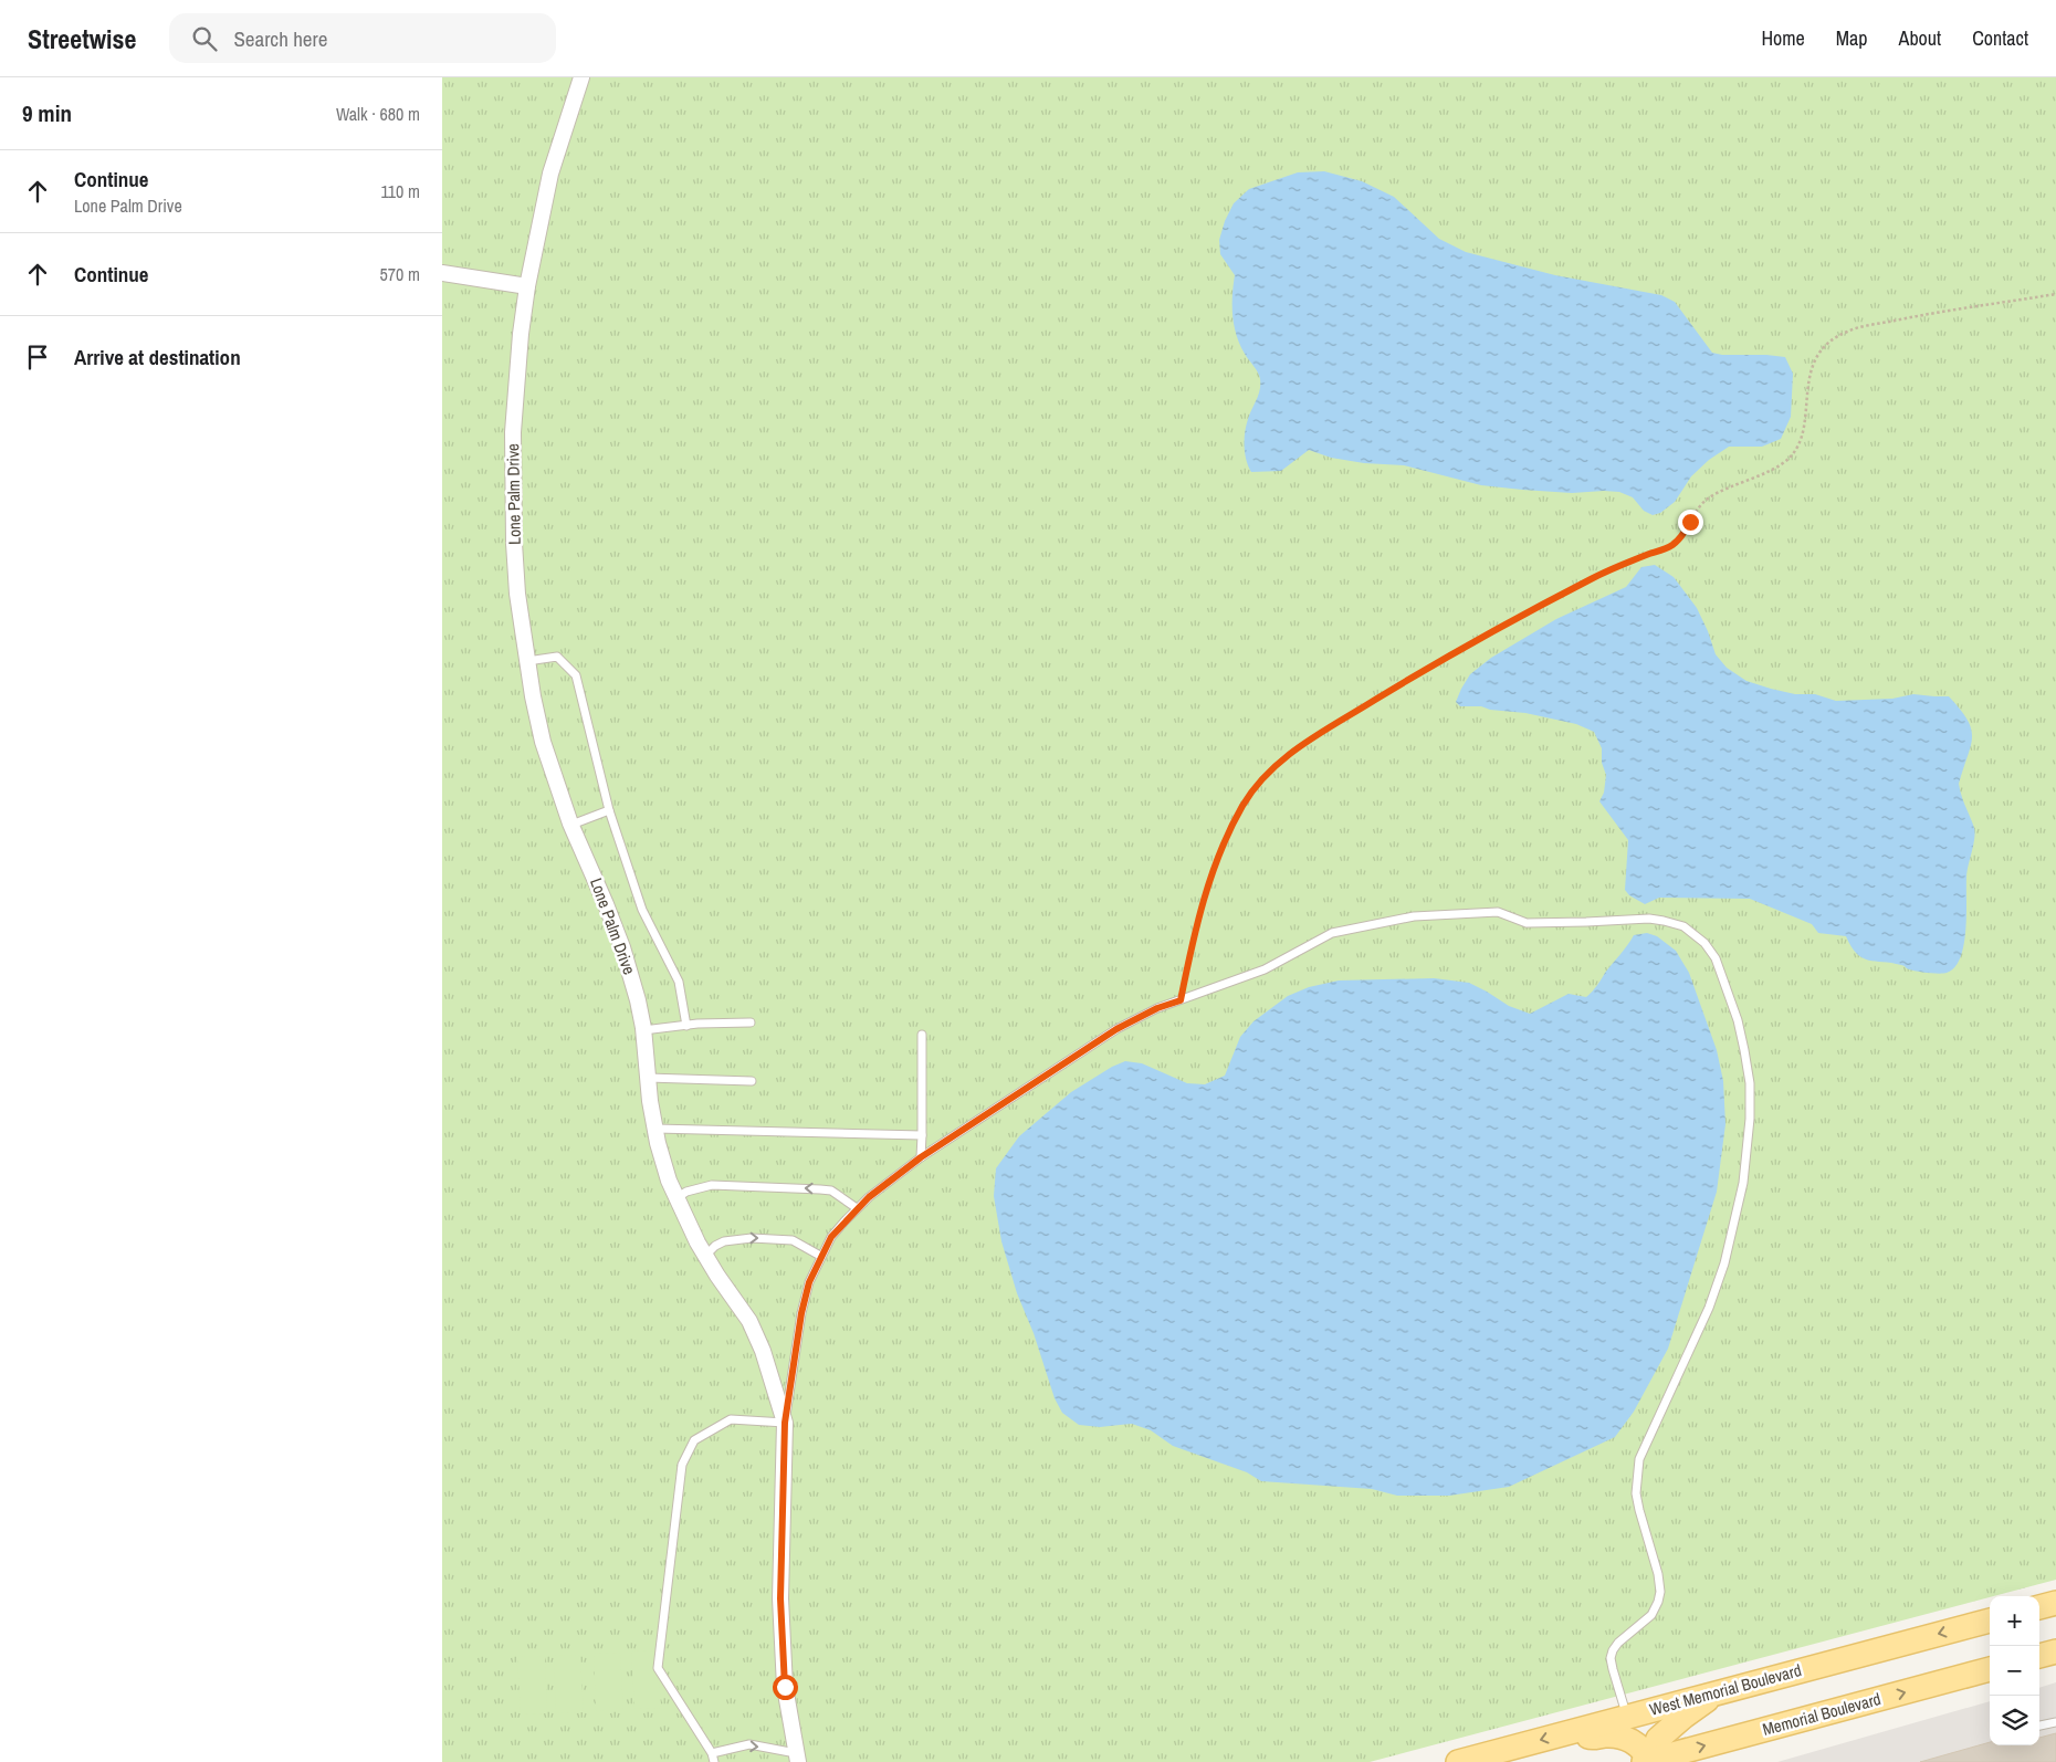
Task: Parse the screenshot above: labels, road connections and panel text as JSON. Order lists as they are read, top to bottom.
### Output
{
  "streets": {
    "main road": ["West Memorial Boulevard", "Memorial Boulevard"],
    "street": ["Lone Palm Drive"]
  },
  "one_way": ["West Memorial Boulevard", "Memorial Boulevard"],
  "page": {
    "header": "Streetwise",
    "search": "Search here",
    "nav": [
      "Home",
      "Map",
      "About",
      "Contact"
    ],
    "heading": ["9 min", "Walk · 680 m"],
    "list": [
      ["Continue", "Lone Palm Drive", "110 m"],
      ["Continue", "570 m"],
      "Arrive at destination"
    ],
    "map_buttons": ["+", "−"]
  }
}
